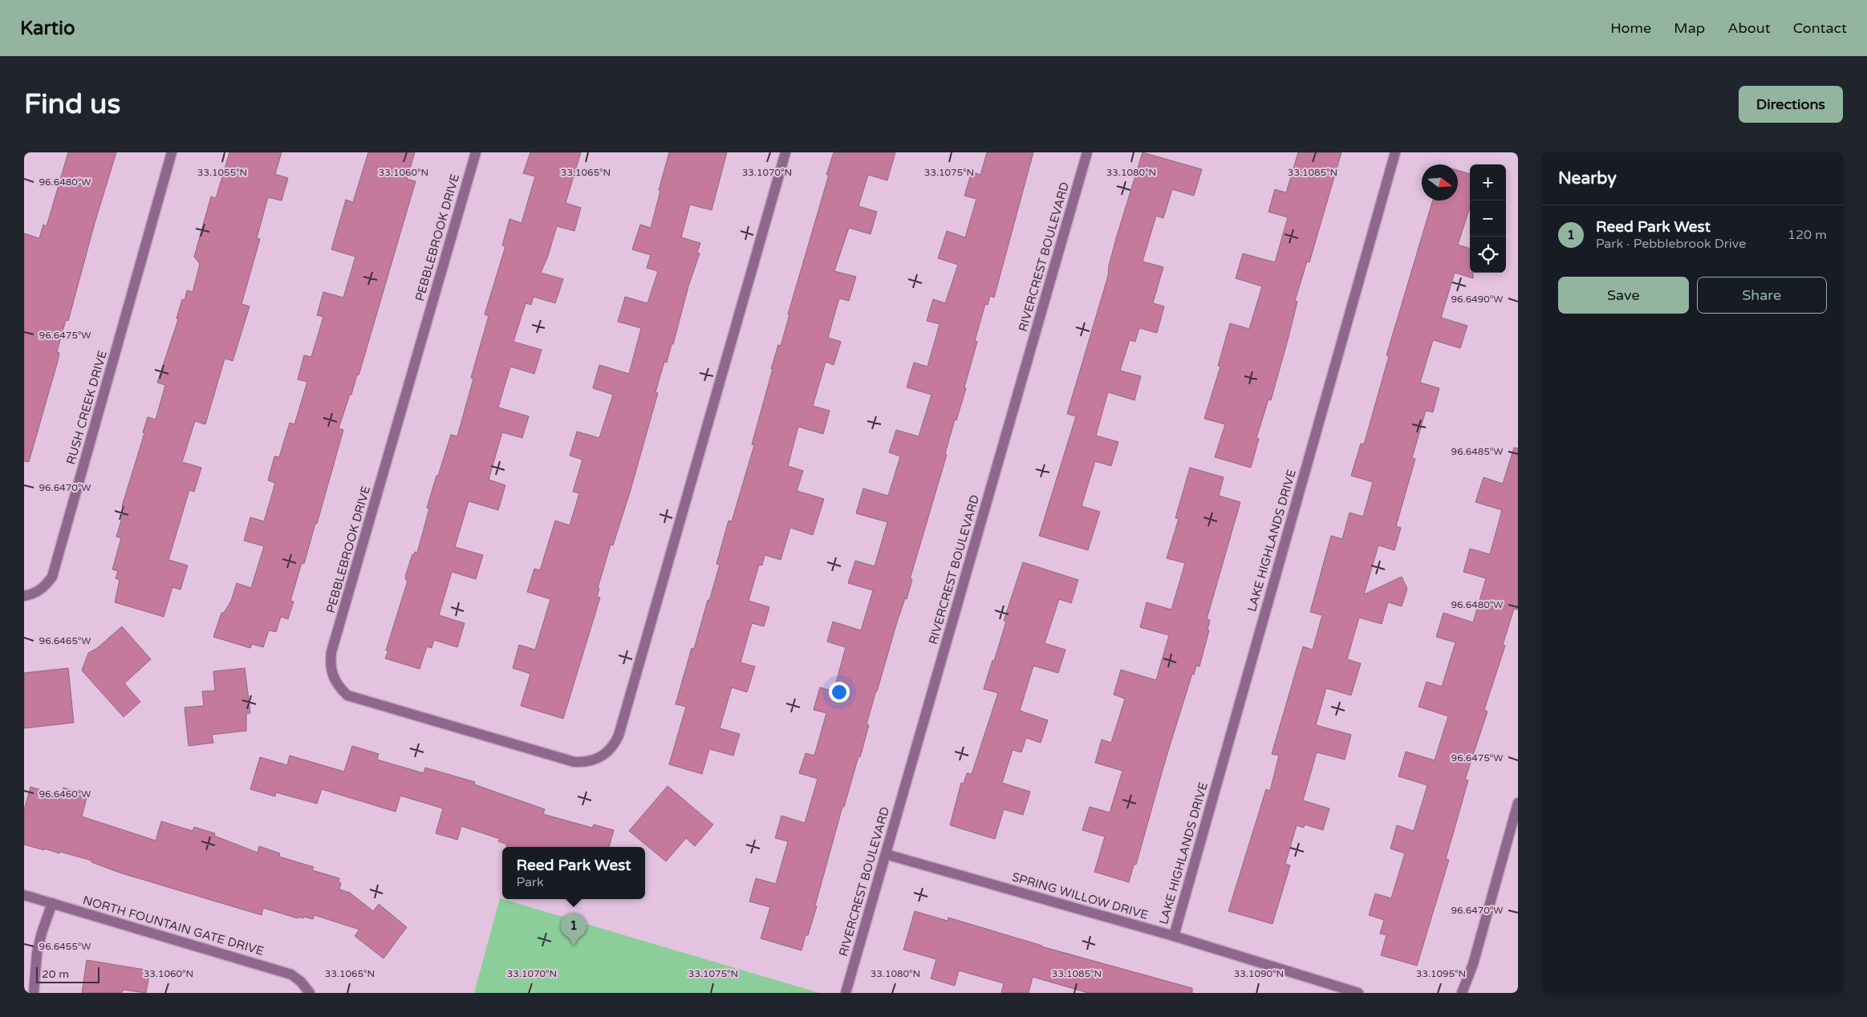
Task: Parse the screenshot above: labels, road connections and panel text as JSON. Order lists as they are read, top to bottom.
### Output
{
  "streets": {
    "street": [
      "PEBBLEBROOK DRIVE",
      "RIVERCREST BOULEVARD",
      "RUSH CREEK DRIVE",
      "LAKE HIGHLANDS DRIVE",
      "SPRING WILLOW DRIVE",
      "NORTH FOUNTAIN GATE DRIVE"
    ]
  },
  "crossings": [
    ["RIVERCREST BOULEVARD", "SPRING WILLOW DRIVE"],
    ["LAKE HIGHLANDS DRIVE", "SPRING WILLOW DRIVE"]
  ],
  "scale_bar": "20 m",
  "north": "right",
  "page": {
    "header": "Kartio",
    "nav": [
      "Home",
      "Map",
      "About",
      "Contact"
    ],
    "buttons": [
      "Directions",
      ["Save", "Share"]
    ],
    "title": "Find us",
    "heading": "Nearby",
    "map_buttons": ["+", "−"],
    "list": [
      {
        "mark": "1",
        "name": "Reed Park West",
        "note": "Park · Pebblebrook Drive",
        "value": "120 m"
      }
    ],
    "popup": ["Reed Park West", "Park"],
    "pins": "1",
    "scale": "20 m"
  },
  "coordinates": [
    "33.1055°N",
    "33.1060°N",
    "33.1065°N",
    "33.1070°N",
    "33.1075°N",
    "33.1080°N",
    "33.1085°N",
    "96.6480°W",
    "96.6490°W",
    "96.6475°W",
    "96.6485°W",
    "96.6470°W",
    "96.6465°W",
    "96.6460°W",
    "96.6455°W",
    "33.1090°N",
    "33.1095°N"
  ]
}
